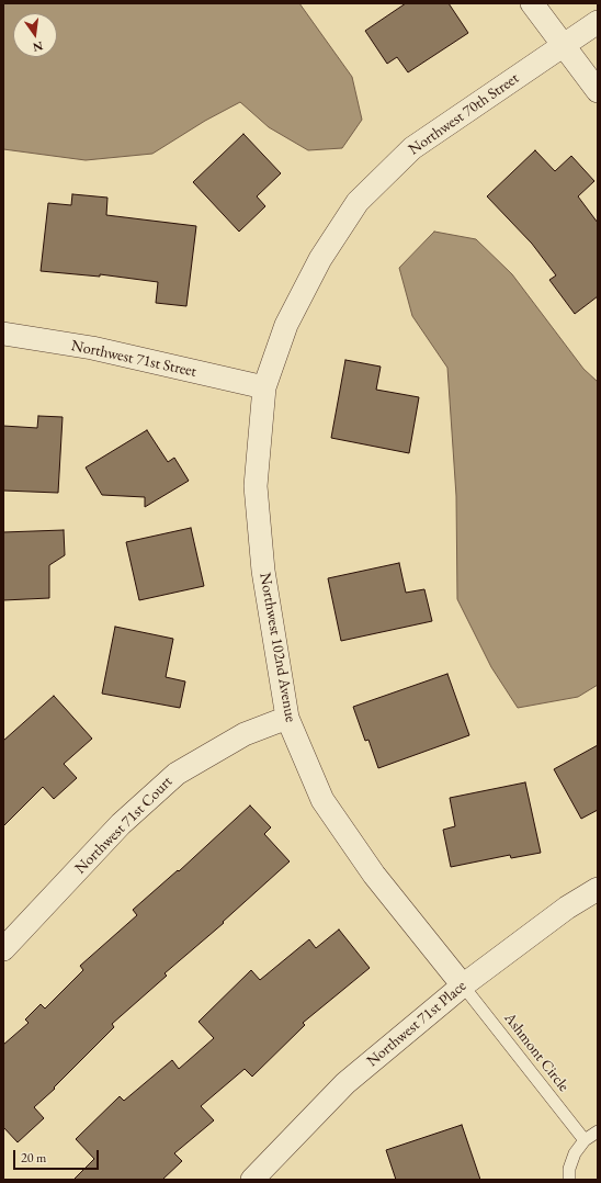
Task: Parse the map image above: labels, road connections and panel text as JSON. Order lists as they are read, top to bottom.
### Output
{
  "streets": {
    "street": [
      "Northwest 70th Street",
      "Northwest 71st Street",
      "Northwest 102nd Avenue",
      "Northwest 71st Court",
      "Northwest 71st Place"
    ],
    "lane": ["Ashmont Circle"]
  },
  "crossings": [
    ["Northwest 70th Street", "Northwest 71st Street"],
    ["Northwest 70th Street", "Northwest 102nd Avenue"],
    ["Northwest 71st Street", "Northwest 102nd Avenue"],
    ["Northwest 102nd Avenue", "Northwest 71st Court"],
    ["Northwest 102nd Avenue", "Northwest 71st Place"],
    ["Northwest 102nd Avenue", "Ashmont Circle"],
    ["Northwest 71st Place", "Ashmont Circle"]
  ],
  "scale_bar": "20 m",
  "north": "bottom"
}
